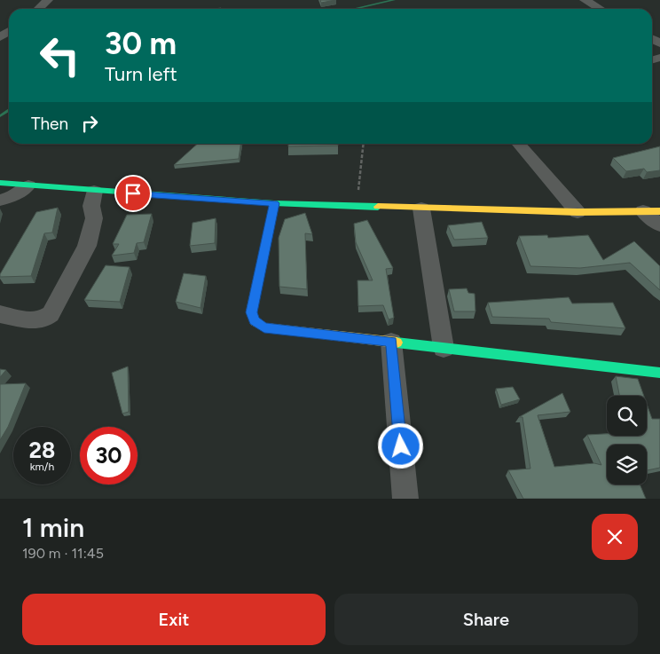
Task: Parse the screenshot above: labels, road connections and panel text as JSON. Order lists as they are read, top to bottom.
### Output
{
  "page": {
    "turn": ["30 m", "Turn left"],
    "then": "Then",
    "speed": "28 km/h",
    "limit": "30",
    "heading": ["1 min", "190 m · 11:45"],
    "buttons": ["Exit", "Share"]
  }
}
